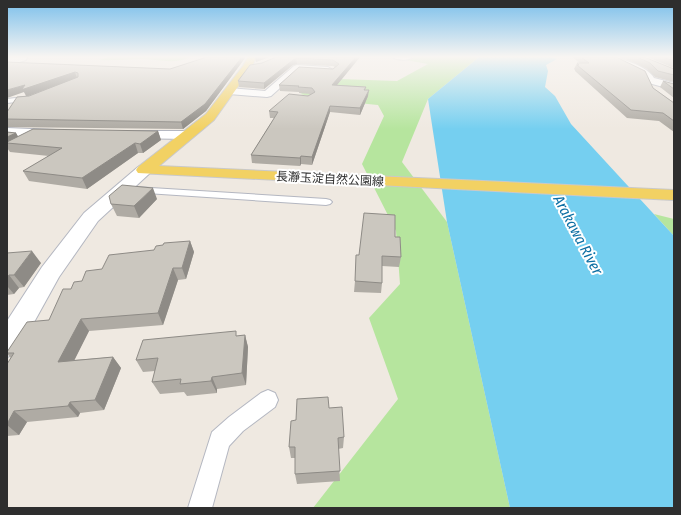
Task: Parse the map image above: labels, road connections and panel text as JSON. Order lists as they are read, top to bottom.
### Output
{
  "streets": {
    "main road": ["長瀞玉淀自然公園線"]
  },
  "water": ["Arakawa River"]
}
